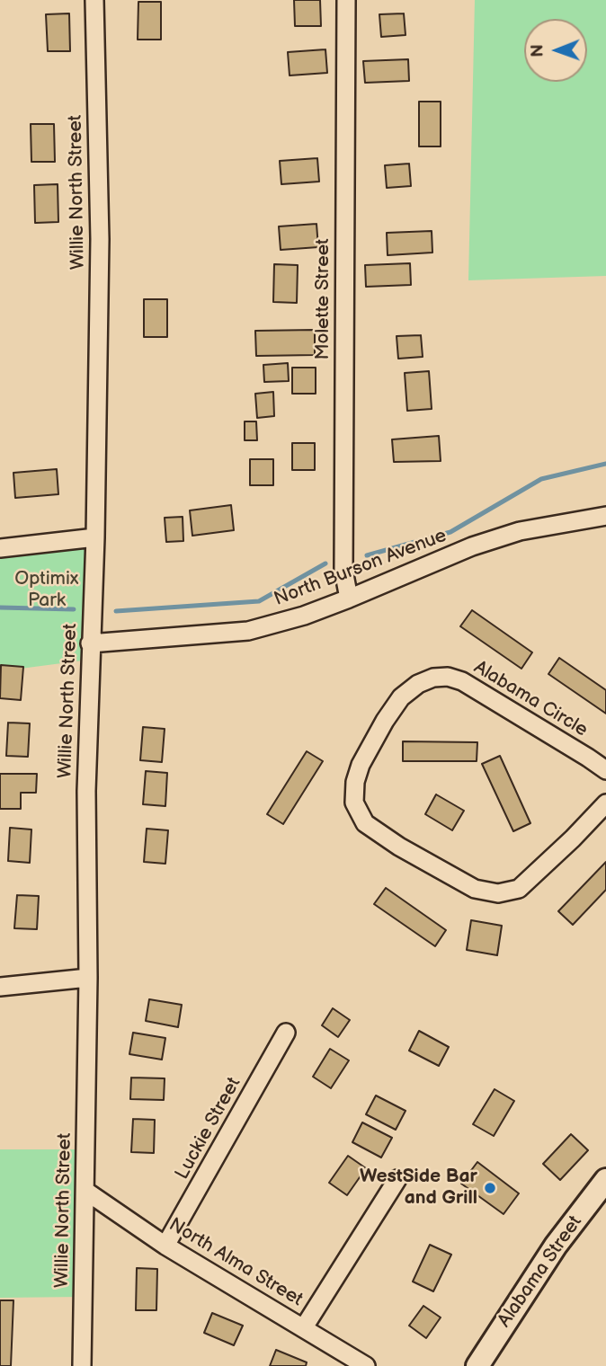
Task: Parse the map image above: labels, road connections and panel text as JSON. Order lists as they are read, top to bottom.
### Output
{
  "streets": {
    "main road": ["Alabama Street"],
    "street": [
      "Willie North Street",
      "Molette Street",
      "North Burson Avenue",
      "Alabama Circle",
      "Luckie Street",
      "North Alma Street"
    ]
  },
  "crossings": [
    ["Willie North Street", "North Burson Avenue"],
    ["Willie North Street", "North Alma Street"],
    ["Molette Street", "North Burson Avenue"],
    ["Luckie Street", "North Alma Street"]
  ],
  "parks": ["Optimix Park"],
  "places": ["WestSide Bar and Grill"],
  "north": "left"
}
